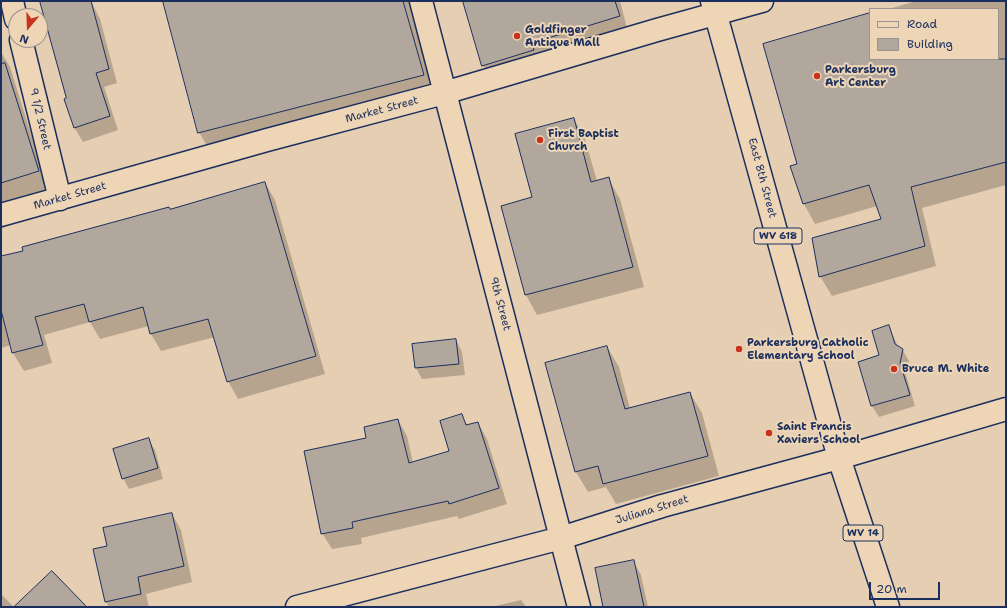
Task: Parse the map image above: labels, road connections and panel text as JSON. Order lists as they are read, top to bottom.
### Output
{
  "streets": {
    "street": [
      "Market Street",
      "9 1/2 Street",
      "East 8th Street",
      "WV 618",
      "9th Street",
      "Juliana Street",
      "WV 14"
    ]
  },
  "crossings": [
    ["Market Street", "9 1/2 Street"],
    ["Market Street", "East 8th Street"],
    ["Market Street", "9th Street"],
    ["East 8th Street", "Juliana Street"],
    ["9th Street", "Juliana Street"]
  ],
  "places": [
    "Goldfinger Antique Mall",
    "Parkersburg Art Center",
    "First Baptist Church",
    "Parkersburg Catholic Elementary School",
    "Bruce M. White",
    "Saint Francis Xaviers School"
  ],
  "legend": ["Road", "Building"],
  "scale_bar": "20 m",
  "north": "bottom"
}
